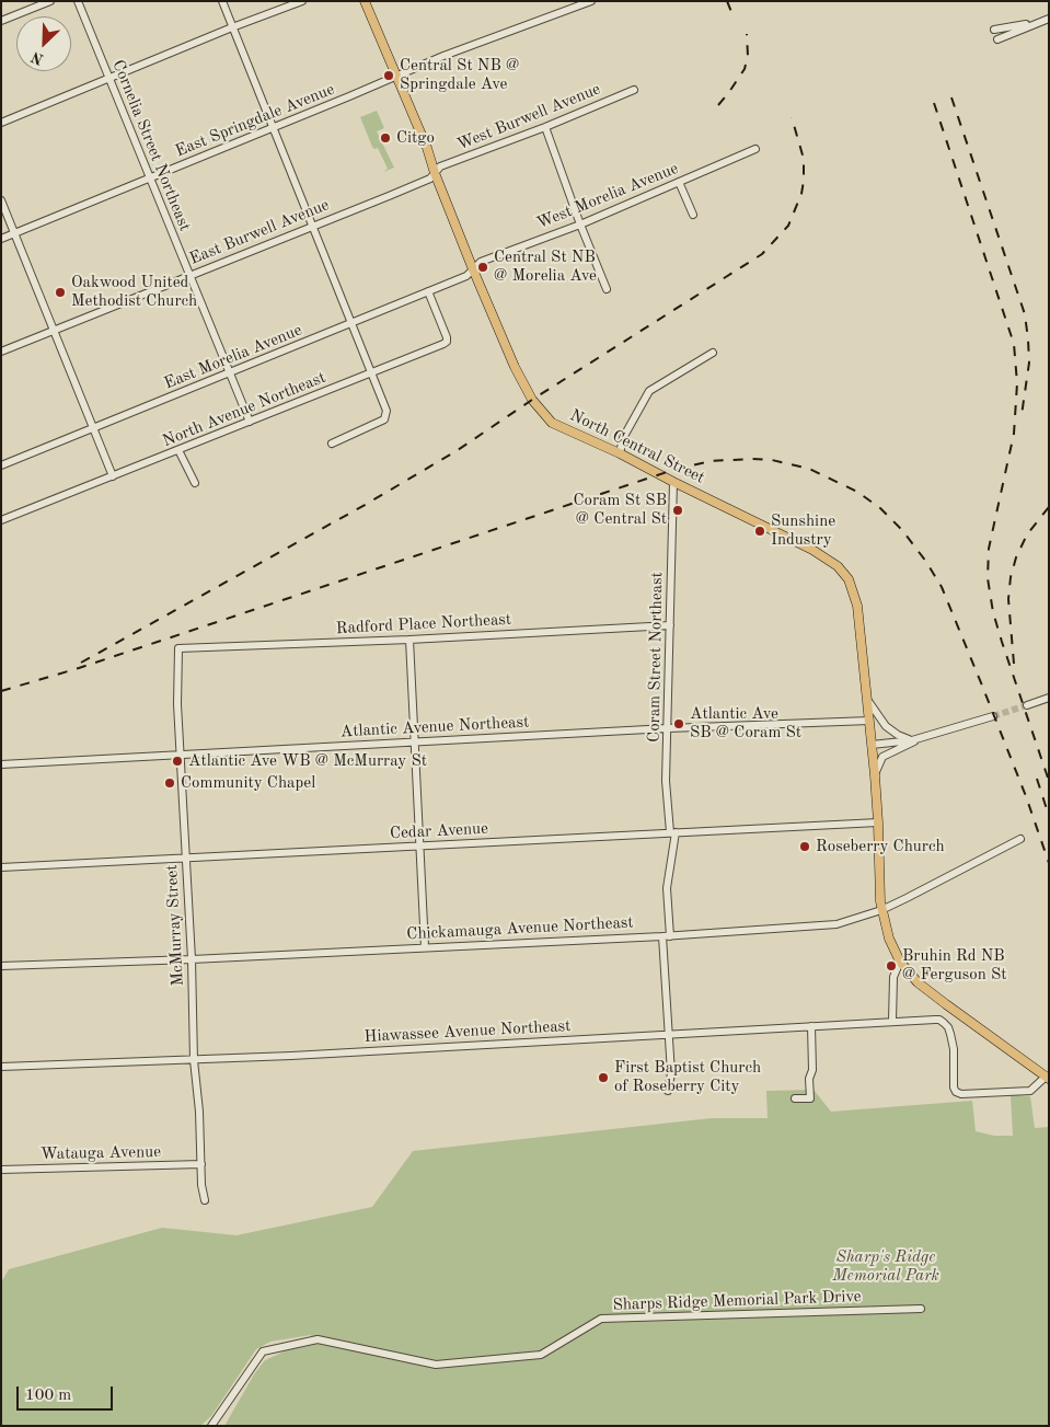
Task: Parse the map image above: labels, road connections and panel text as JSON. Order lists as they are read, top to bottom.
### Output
{
  "streets": {
    "main road": ["North Central Street"],
    "street": [
      "West Burwell Avenue",
      "East Springdale Avenue",
      "Cornelia Street Northeast",
      "West Morelia Avenue",
      "East Burwell Avenue",
      "East Morelia Avenue",
      "North Avenue Northeast",
      "Radford Place Northeast",
      "Coram Street Northeast",
      "Atlantic Avenue Northeast",
      "Cedar Avenue",
      "McMurray Street",
      "Chickamauga Avenue Northeast",
      "Hiawassee Avenue Northeast",
      "Watauga Avenue",
      "Sharps Ridge Memorial Park Drive"
    ]
  },
  "crossings": [
    ["West Burwell Avenue", "East Burwell Avenue"],
    ["West Burwell Avenue", "North Central Street"],
    ["East Springdale Avenue", "Cornelia Street Northeast"],
    ["East Springdale Avenue", "North Central Street"],
    ["Cornelia Street Northeast", "East Burwell Avenue"],
    ["Cornelia Street Northeast", "East Morelia Avenue"],
    ["Cornelia Street Northeast", "North Avenue Northeast"],
    ["West Morelia Avenue", "East Morelia Avenue"],
    ["West Morelia Avenue", "North Central Street"],
    ["East Burwell Avenue", "North Central Street"],
    ["East Morelia Avenue", "North Avenue Northeast"],
    ["East Morelia Avenue", "North Central Street"],
    ["North Central Street", "Coram Street Northeast"],
    ["North Central Street", "Atlantic Avenue Northeast"],
    ["North Central Street", "Cedar Avenue"],
    ["North Central Street", "Chickamauga Avenue Northeast"],
    ["North Central Street", "Hiawassee Avenue Northeast"],
    ["Radford Place Northeast", "Coram Street Northeast"],
    ["Radford Place Northeast", "McMurray Street"],
    ["Coram Street Northeast", "Atlantic Avenue Northeast"],
    ["Coram Street Northeast", "Cedar Avenue"],
    ["Coram Street Northeast", "Chickamauga Avenue Northeast"],
    ["Coram Street Northeast", "Hiawassee Avenue Northeast"],
    ["Atlantic Avenue Northeast", "McMurray Street"],
    ["Cedar Avenue", "McMurray Street"],
    ["McMurray Street", "Chickamauga Avenue Northeast"],
    ["McMurray Street", "Hiawassee Avenue Northeast"],
    ["McMurray Street", "Watauga Avenue"]
  ],
  "parks": ["Sharp's Ridge Memorial Park"],
  "places": [
    "Central St NB @ Springdale Ave",
    "Citgo",
    "Central St NB @ Morelia Ave",
    "Oakwood United Methodist Church",
    "Coram St SB @ Central St",
    "Sunshine Industry",
    "Atlantic Ave SB @ Coram St",
    "Atlantic Ave WB @ McMurray St",
    "Community Chapel",
    "Roseberry Church",
    "Bruhin Rd NB @ Ferguson St",
    "First Baptist Church of Roseberry City"
  ],
  "scale_bar": "100 m",
  "north": "bottom left"
}
